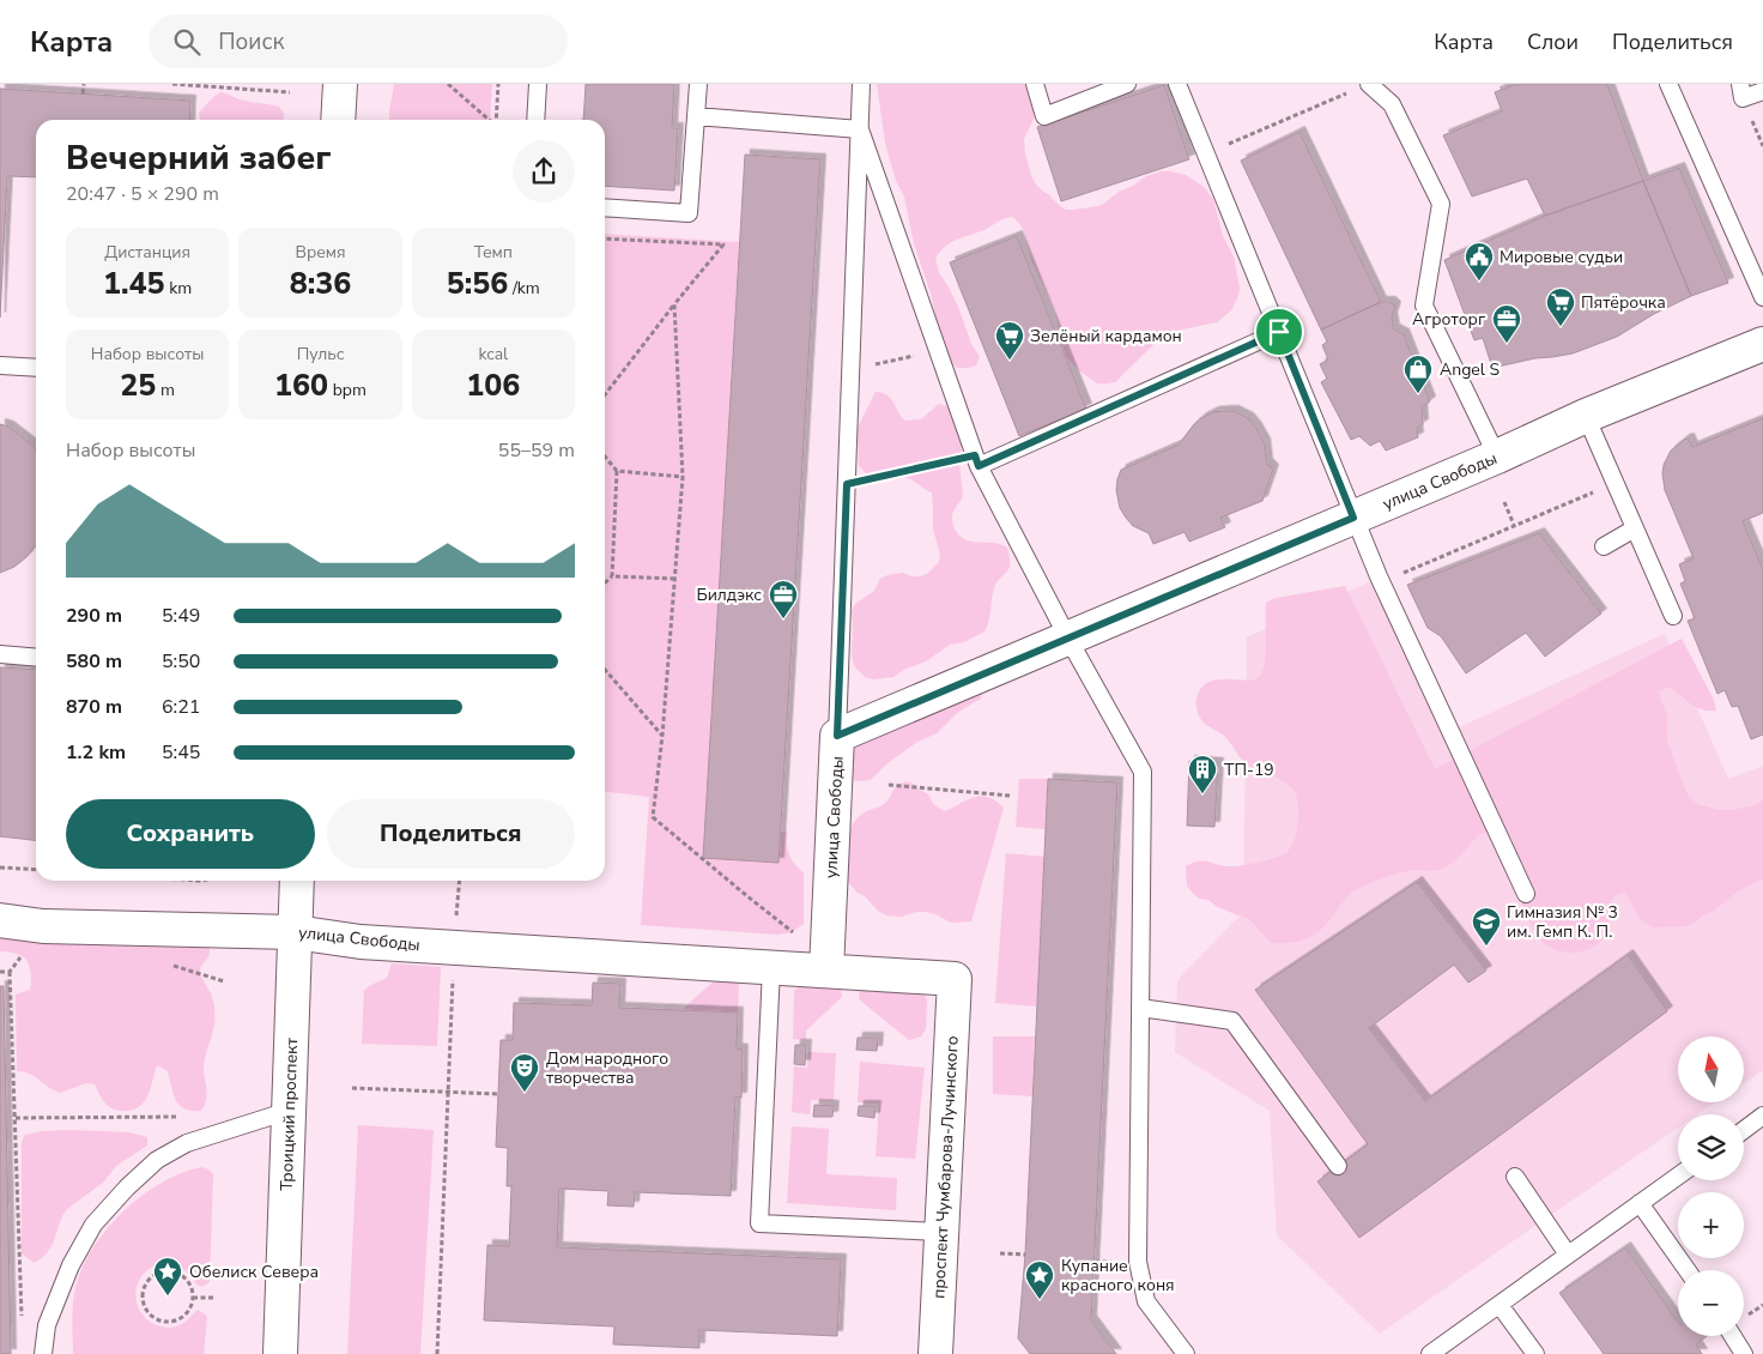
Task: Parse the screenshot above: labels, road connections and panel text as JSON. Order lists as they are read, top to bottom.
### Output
{
  "streets": {
    "street": ["улица Свободы", "Троицкий проспект", "проспект Чумбарова-Лучинского"]
  },
  "crossings": [
    ["улица Свободы", "Троицкий проспект"],
    ["улица Свободы", "проспект Чумбарова-Лучинского"]
  ],
  "places": {
    "public building": ["Мировые судьи"],
    "supermarket": ["Пятёрочка", "Зелёный кардамон"],
    "office": ["Агроторг", "Билдэкс"],
    "shop": ["Angel S"],
    "building": ["ТП-19"],
    "school or university": ["Гимназия № 3 им. Гемп К. П."],
    "theatre": ["Дом народного творчества"],
    "place": ["Обелиск Севера", "Купание красного коня"]
  },
  "north": "top",
  "page": {
    "header": "Карта",
    "search": "Поиск",
    "nav": ["Карта", "Слои", "Поделиться"],
    "heading": ["Вечерний забег", "20:47 · 5 × 290 m"],
    "stats": [
      ["Дистанция", "1.45 km"],
      ["Время", "8:36"],
      ["Темп", "5:56 /km"],
      ["Набор высоты", "25 m"],
      ["Пульс", "160 bpm"],
      ["kcal", "106"]
    ],
    "chart": ["Набор высоты", "55–59 m"],
    "list": [
      {
        "name": "290 m",
        "note": "5:49"
      },
      {
        "name": "580 m",
        "note": "5:50"
      },
      {
        "name": "870 m",
        "note": "6:21"
      },
      {
        "name": "1.2 km",
        "note": "5:45"
      }
    ],
    "buttons": ["Сохранить", "Поделиться"],
    "map_buttons": ["+", "−"]
  }
}
